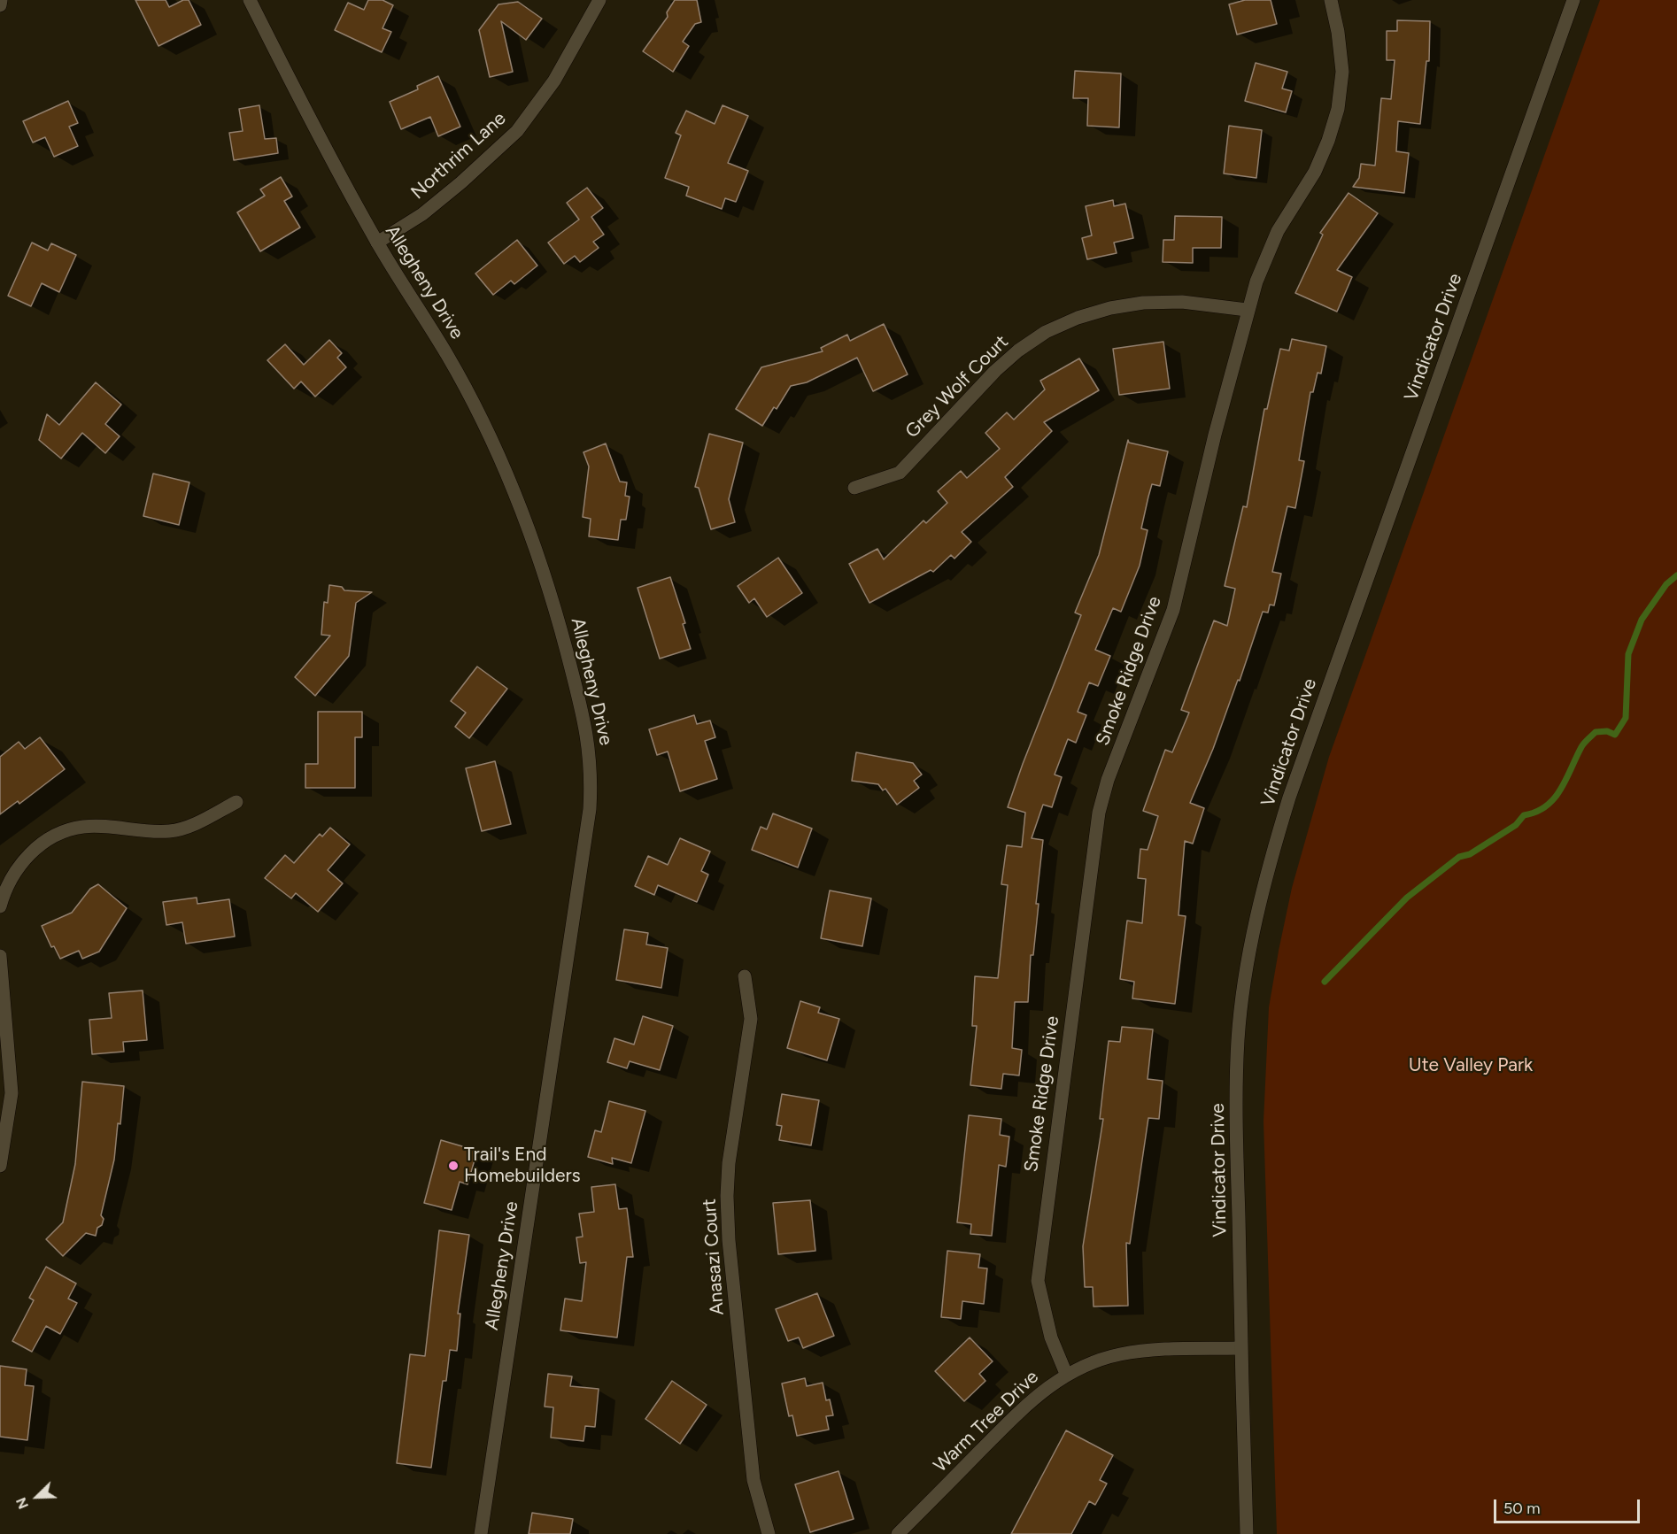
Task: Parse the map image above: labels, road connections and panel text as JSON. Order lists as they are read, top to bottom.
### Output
{
  "streets": {
    "street": [
      "Northrim Lane",
      "Allegheny Drive",
      "Vindicator Drive",
      "Grey Wolf Court",
      "Smoke Ridge Drive",
      "Anasazi Court",
      "Warm Tree Drive"
    ]
  },
  "crossings": [
    ["Northrim Lane", "Allegheny Drive"],
    ["Vindicator Drive", "Warm Tree Drive"],
    ["Grey Wolf Court", "Smoke Ridge Drive"],
    ["Smoke Ridge Drive", "Warm Tree Drive"]
  ],
  "parks": ["Ute Valley Park"],
  "places": ["Trail's End Homebuilders"],
  "scale_bar": "50 m",
  "north": "bottom left"
}
